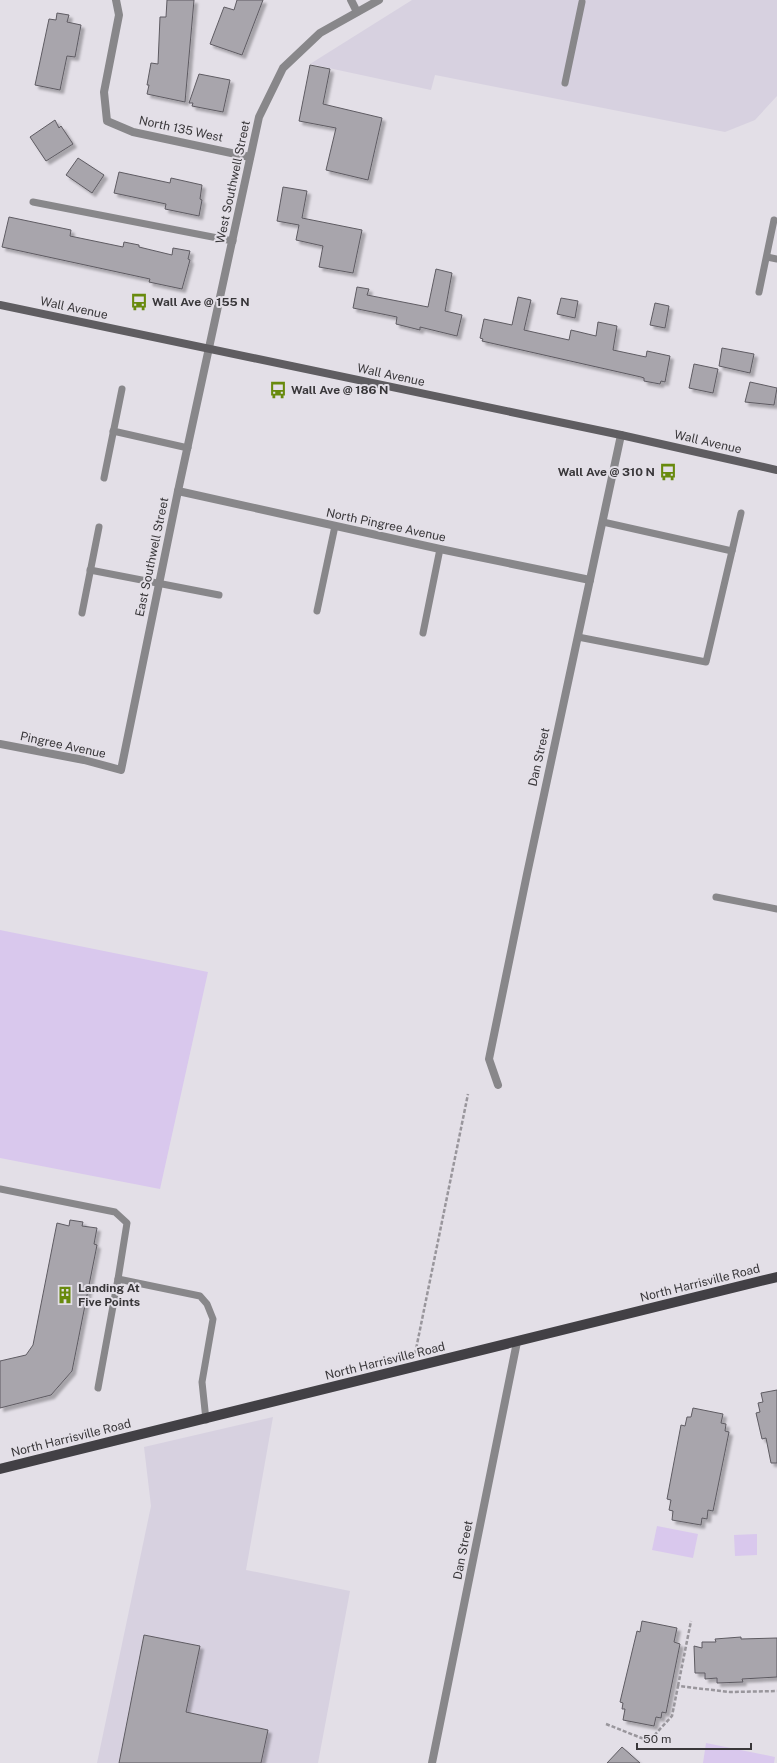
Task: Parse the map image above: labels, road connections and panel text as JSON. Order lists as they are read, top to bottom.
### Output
{
  "streets": {
    "main road": ["Wall Avenue", "North Harrisville Road"],
    "street": [
      "North 135 West",
      "West Southwell Street",
      "North Pingree Avenue",
      "East Southwell Street",
      "Pingree Avenue",
      "Dan Street"
    ]
  },
  "crossings": [
    ["North 135 West", "West Southwell Street"],
    ["West Southwell Street", "Wall Avenue"],
    ["West Southwell Street", "East Southwell Street"],
    ["Wall Avenue", "East Southwell Street"],
    ["Wall Avenue", "Dan Street"],
    ["North Pingree Avenue", "East Southwell Street"],
    ["North Pingree Avenue", "Dan Street"],
    ["East Southwell Street", "Pingree Avenue"],
    ["Dan Street", "North Harrisville Road"]
  ],
  "places": {
    "bus stop": ["Wall Ave @ 155 N", "Wall Ave @ 186 N", "Wall Ave @ 310 N"],
    "building": ["Landing At Five Points"]
  },
  "scale_bar": "50 m"
}
